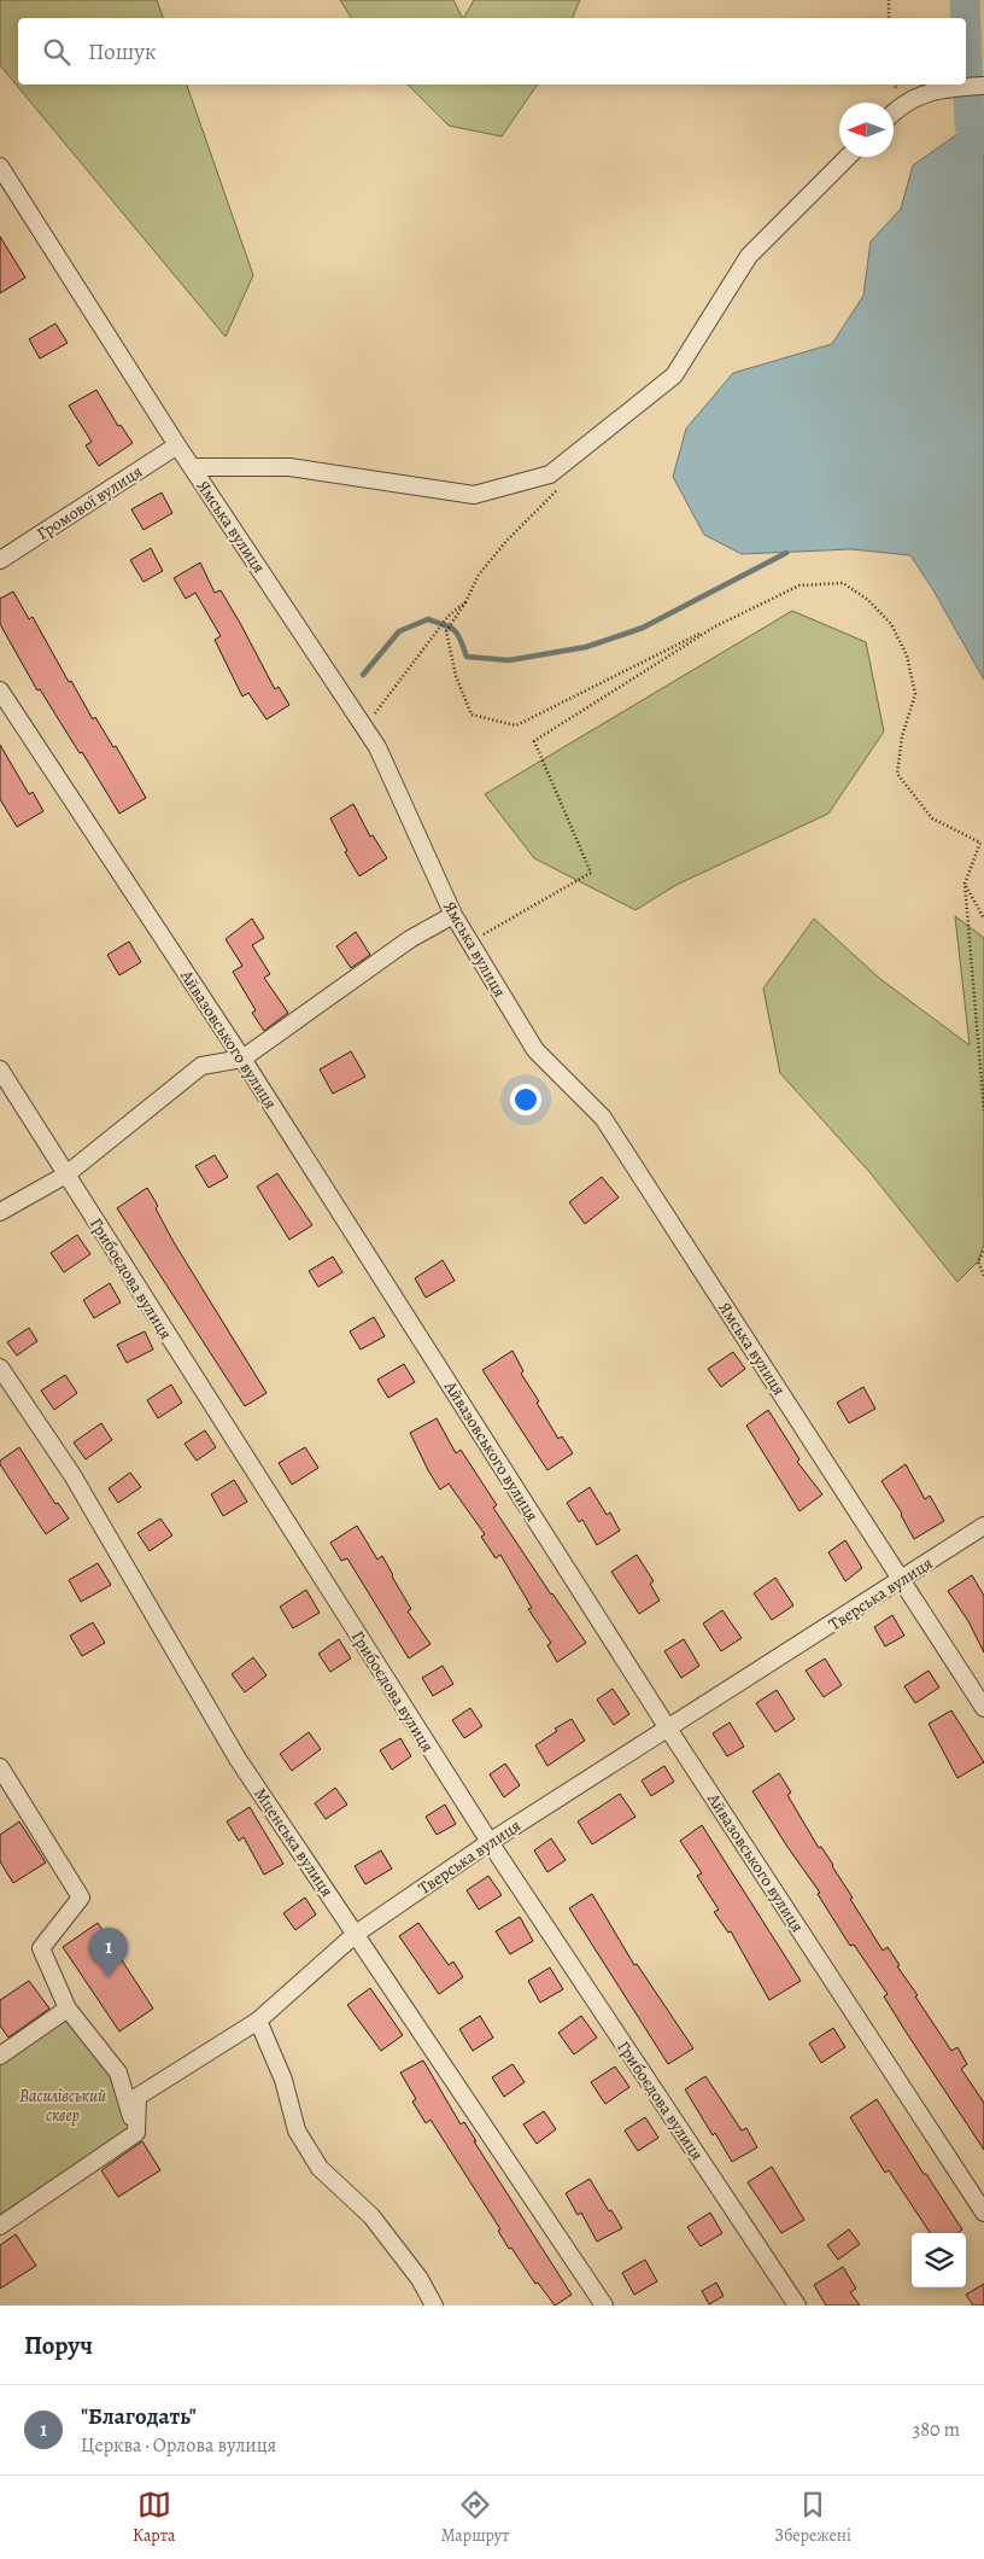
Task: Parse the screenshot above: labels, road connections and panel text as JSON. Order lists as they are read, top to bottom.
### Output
{
  "streets": {
    "street": [
      "Громової вулиця",
      "Ямська вулиця",
      "Айвазовського вулиця",
      "Грибоєдова вулиця",
      "Тверська вулиця",
      "Мценська вулиця"
    ]
  },
  "crossings": [
    ["Громової вулиця", "Ямська вулиця"],
    ["Ямська вулиця", "Тверська вулиця"],
    ["Айвазовського вулиця", "Тверська вулиця"],
    ["Грибоєдова вулиця", "Тверська вулиця"],
    ["Тверська вулиця", "Мценська вулиця"]
  ],
  "parks": ["Василівський сквер"],
  "north": "left",
  "page": {
    "search": "Пошук",
    "pins": "1",
    "heading": "Поруч",
    "list": [
      {
        "mark": "1",
        "name": "\"Благодать\"",
        "note": "Церква · Орлова вулиця",
        "value": "380 m"
      }
    ],
    "nav": ["Карта", "Маршрут", "Збережені"]
  }
}
